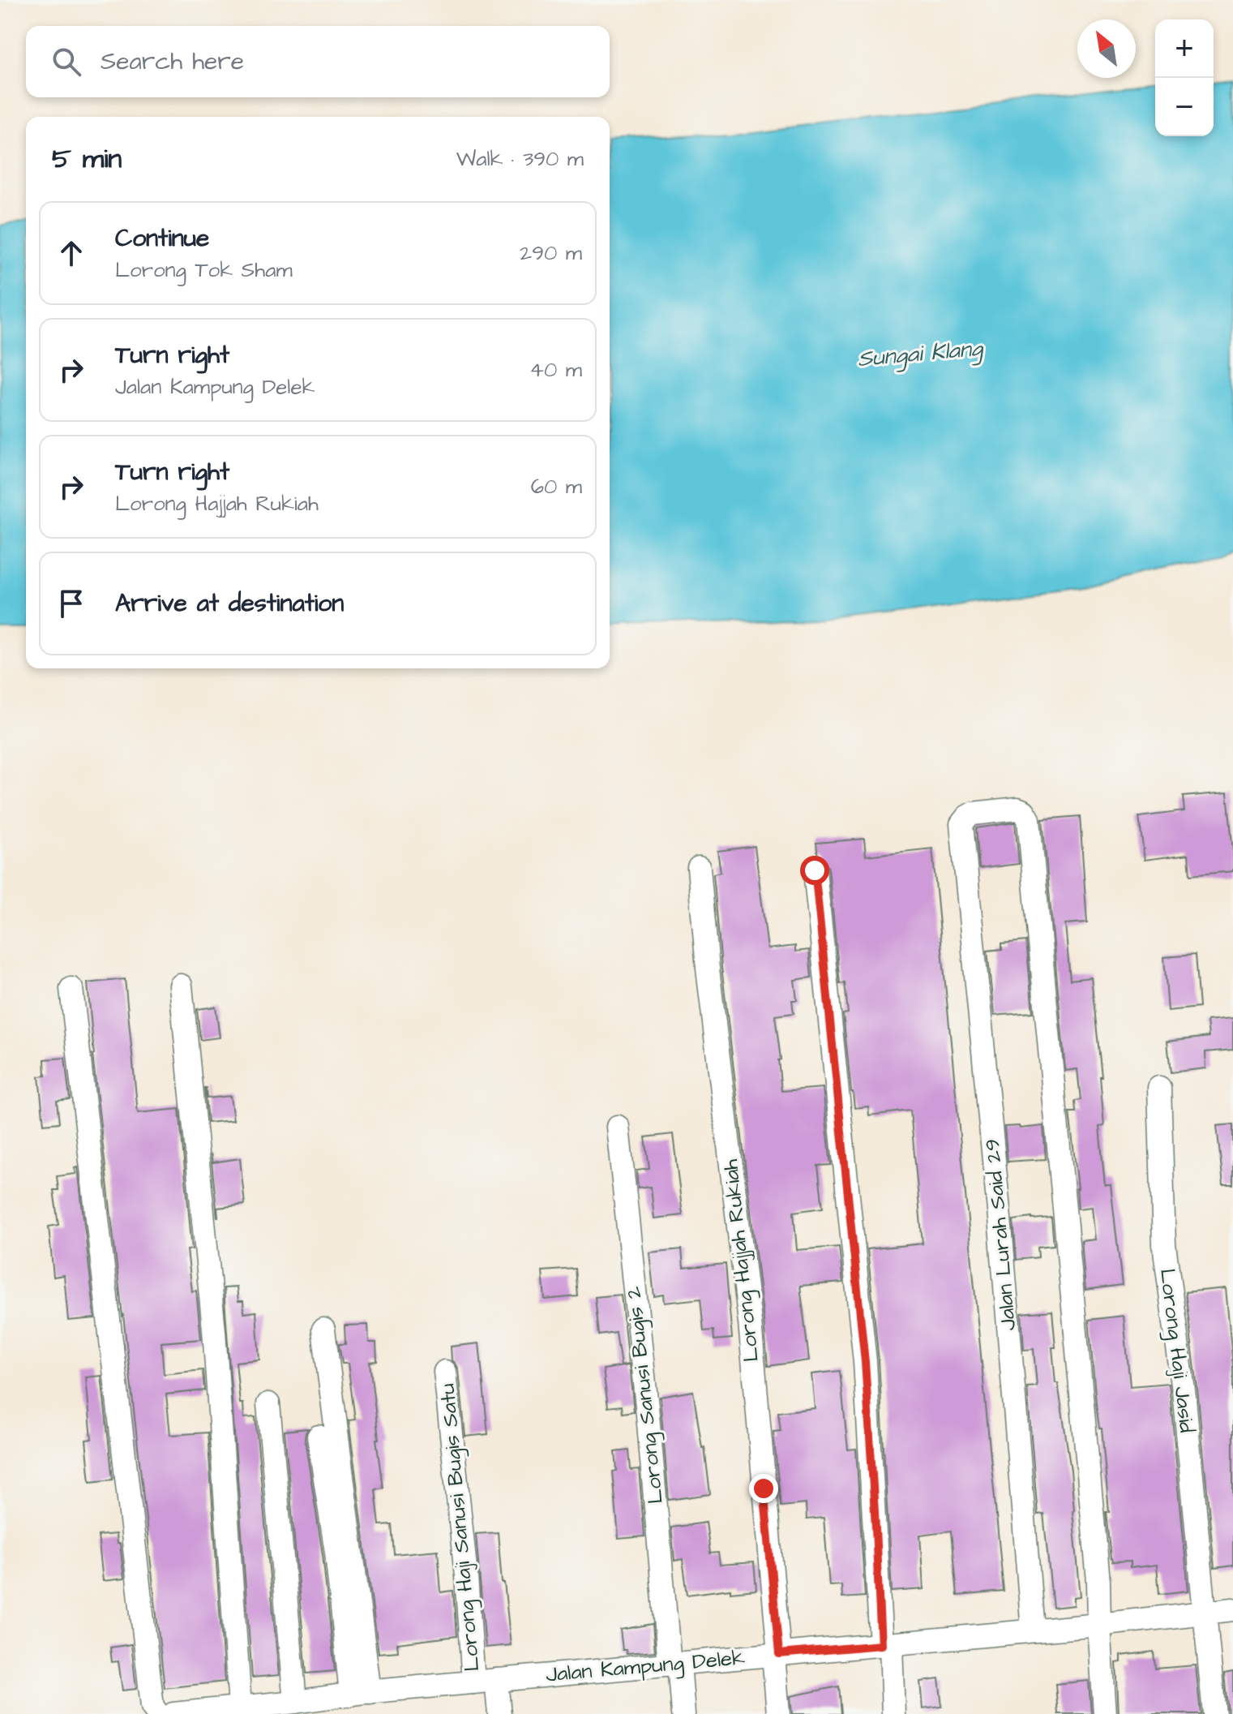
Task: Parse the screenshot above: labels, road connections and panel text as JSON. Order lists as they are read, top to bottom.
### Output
{
  "streets": {
    "street": [
      "Jalan Lurah Said 29",
      "Lorong Hajjah Rukiah",
      "Lorong Haji Jasid",
      "Lorong Sanusi Bugis 2",
      "Lorong Haji Sanusi Bugis Satu",
      "Jalan Kampung Delek"
    ]
  },
  "crossings": [
    ["Jalan Lurah Said 29", "Jalan Kampung Delek"],
    ["Lorong Hajjah Rukiah", "Jalan Kampung Delek"],
    ["Lorong Haji Jasid", "Jalan Kampung Delek"],
    ["Lorong Sanusi Bugis 2", "Jalan Kampung Delek"],
    ["Lorong Haji Sanusi Bugis Satu", "Jalan Kampung Delek"]
  ],
  "water": ["Sungai Klang"],
  "north": "top left",
  "page": {
    "map_buttons": ["+", "−"],
    "search": "Search here",
    "heading": ["5 min", "Walk · 390 m"],
    "list": [
      ["Continue", "Lorong Tok Sham", "290 m"],
      ["Turn right", "Jalan Kampung Delek", "40 m"],
      ["Turn right", "Lorong Hajjah Rukiah", "60 m"],
      "Arrive at destination"
    ]
  }
}
